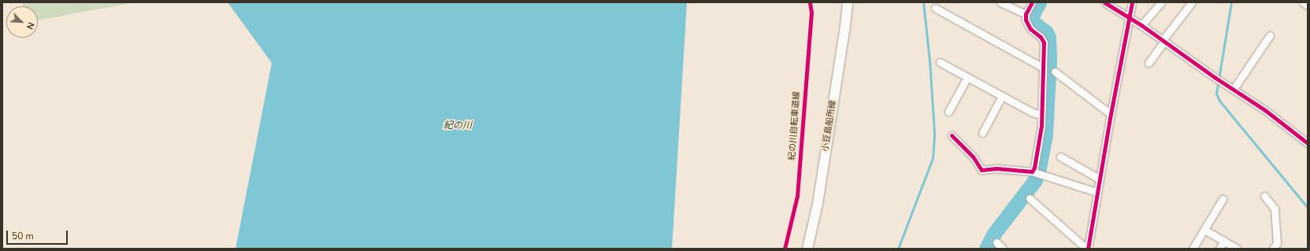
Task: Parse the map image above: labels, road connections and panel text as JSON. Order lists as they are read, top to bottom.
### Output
{
  "streets": {
    "main road": ["小豆島船所線"],
    "cycle path": ["紀の川自転車道線"]
  },
  "water": ["紀の川"],
  "scale_bar": "50 m",
  "north": "bottom right"
}
